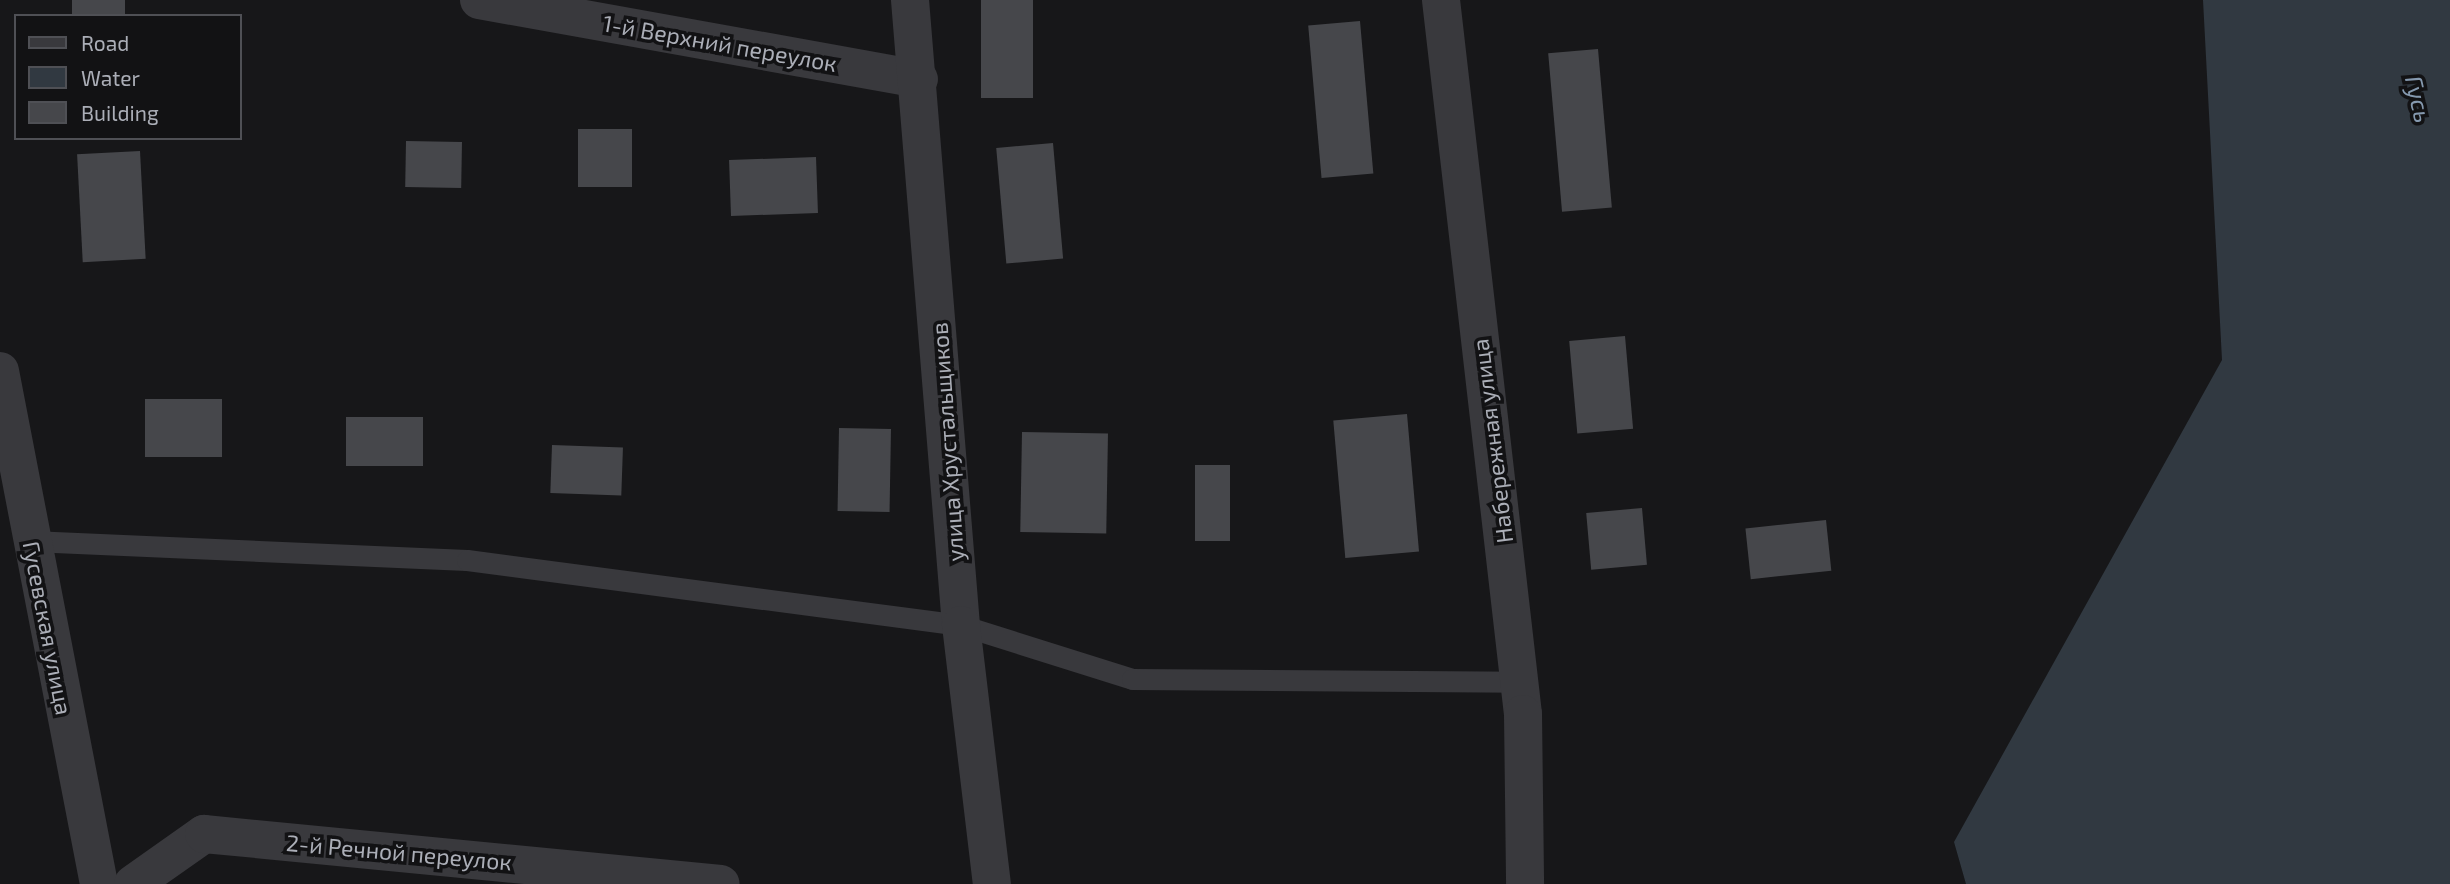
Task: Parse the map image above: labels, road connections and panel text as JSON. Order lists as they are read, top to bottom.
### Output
{
  "streets": {
    "street": [
      "1-й Верхний переулок",
      "Набережная улица",
      "улица Хрустальщиков",
      "Гусевская улица",
      "2-й Речной переулок"
    ]
  },
  "crossings": [
    ["1-й Верхний переулок", "улица Хрустальщиков"]
  ],
  "water": ["Гусь"],
  "legend": ["Road", "Water", "Building"]
}
